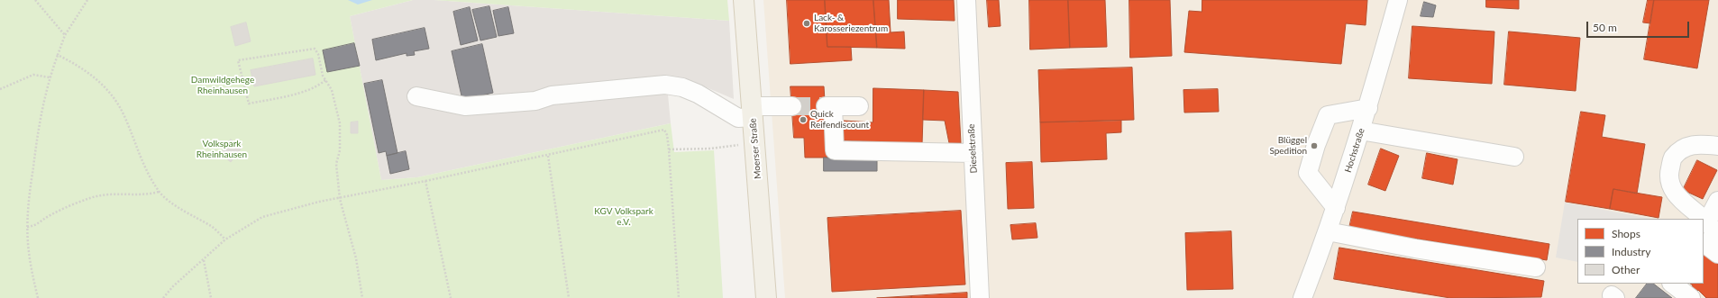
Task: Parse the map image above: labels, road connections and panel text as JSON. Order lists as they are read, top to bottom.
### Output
{
  "streets": {
    "main road": ["Moerser Straße"],
    "street": ["Dieselstraße", "Hochstraße"]
  },
  "parks": ["Damwildgehege Rheinhausen", "Volkspark Rheinhausen", "KGV Volkspark e.V."],
  "places": ["Lack- & Karosseriezentrum", "Quick Reifendiscount", "Blüggel Spedition"],
  "legend": ["Shops", "Industry", "Other"],
  "scale_bar": "50 m"
}
